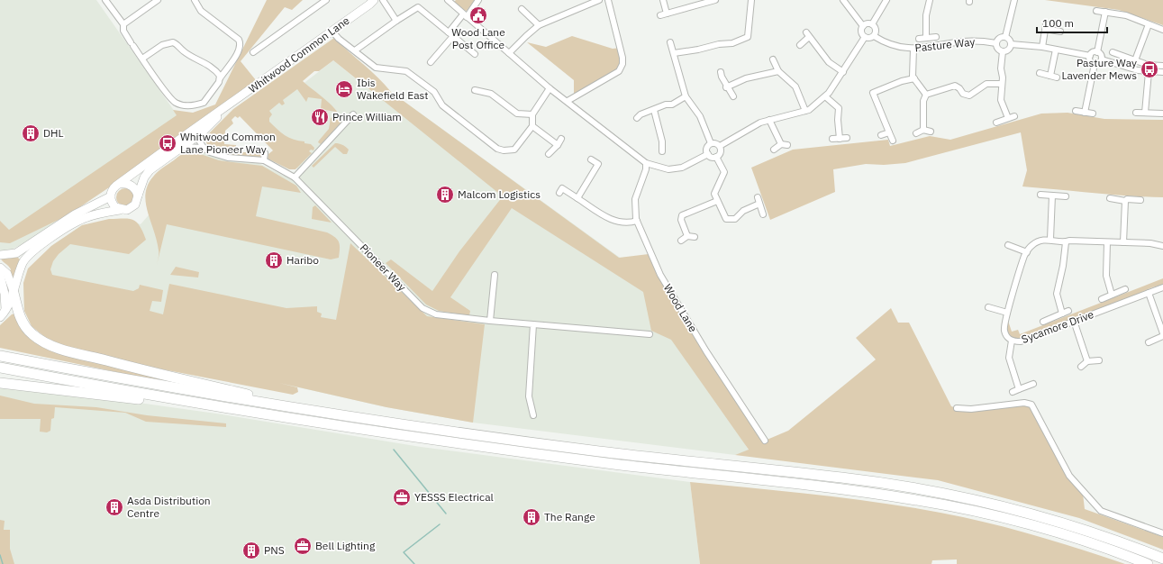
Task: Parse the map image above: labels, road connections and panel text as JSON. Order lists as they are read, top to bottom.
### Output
{
  "streets": {
    "main road": ["Whitwood Common Lane"],
    "street": [
      "Pasture Way",
      "Pioneer Way",
      "Wood Lane",
      "Sycamore Drive"
    ]
  },
  "crossings": [
    ["Whitwood Common Lane", "Pioneer Way"]
  ],
  "places": {
    "public building": ["Wood Lane Post Office"],
    "bus stop": ["Pasture Way Lavender Mews", "Whitwood Common Lane Pioneer Way"],
    "hotel": ["Ibis Wakefield East"],
    "restaurant": ["Prince William"],
    "building": [
      "DHL",
      "Malcom Logistics",
      "Haribo",
      "Asda Distribution Centre",
      "The Range",
      "PNS"
    ],
    "office": ["YESSS Electrical", "Bell Lighting"]
  },
  "scale_bar": "100 m"
}
